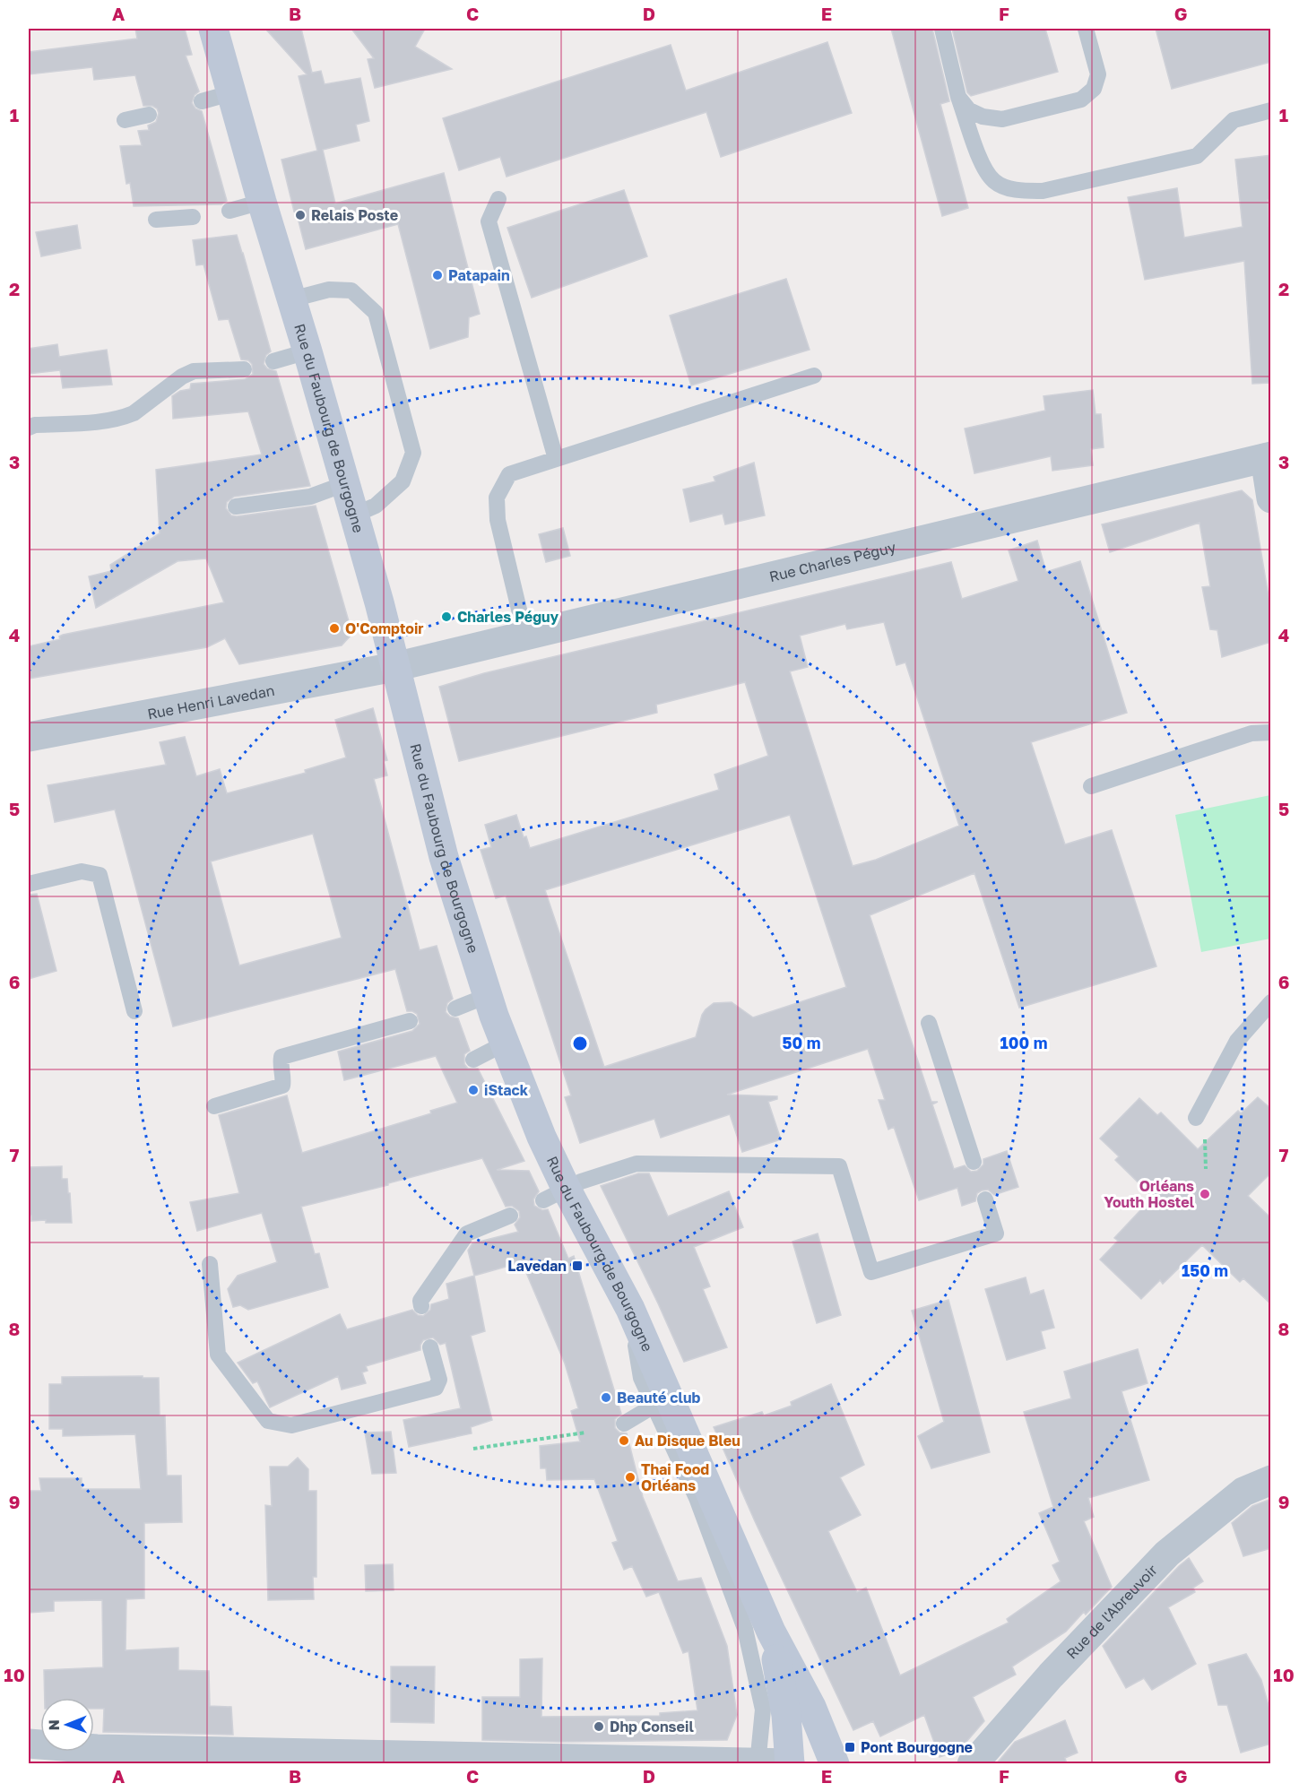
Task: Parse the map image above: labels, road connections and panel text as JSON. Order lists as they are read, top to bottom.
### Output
{
  "streets": {
    "main road": ["Rue du Faubourg de Bourgogne"],
    "street": ["Rue Charles Péguy", "Rue Henri Lavedan", "Rue de l'Abreuvoir"]
  },
  "crossings": [
    ["Rue du Faubourg de Bourgogne", "Rue Charles Péguy"],
    ["Rue du Faubourg de Bourgogne", "Rue Henri Lavedan"],
    ["Rue Charles Péguy", "Rue Henri Lavedan"]
  ],
  "places": {
    "other": [
      "Relais Poste",
      "Patapain",
      "Charles Péguy",
      "O'Comptoir",
      "iStack",
      "Orléans Youth Hostel",
      "Beauté club",
      "Au Disque Bleu",
      "Thai Food Orléans",
      "Dhp Conseil"
    ],
    "transit": ["Lavedan", "Pont Bourgogne"]
  },
  "north": "left",
  "grid": {
    "columns": [
      "A",
      "B",
      "C",
      "D",
      "E",
      "F",
      "G"
    ],
    "rows": [
      "1",
      "2",
      "3",
      "4",
      "5",
      "6",
      "7",
      "8",
      "9",
      "10"
    ]
  },
  "rings": ["50 m", "100 m", "150 m"]
}
